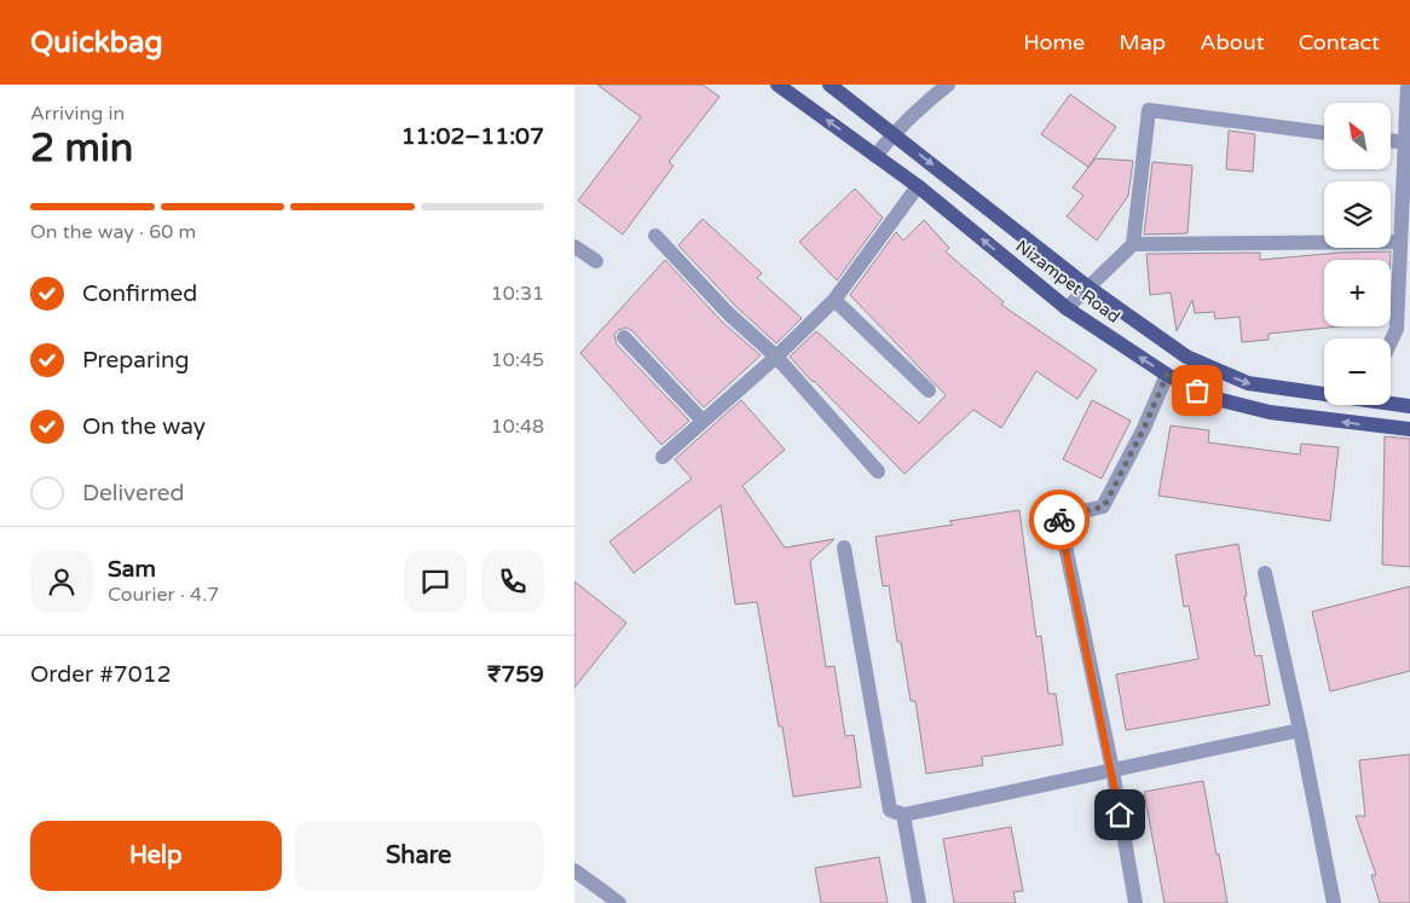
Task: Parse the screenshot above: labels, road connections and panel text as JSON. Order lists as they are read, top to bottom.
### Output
{
  "streets": {
    "main road": ["Nizampet Road"]
  },
  "north": "top left",
  "page": {
    "header": "Quickbag",
    "nav": [
      "Home",
      "Map",
      "About",
      "Contact"
    ],
    "heading": ["2 min", "Arriving in", "11:02–11:07"],
    "panel": [
      "Sam",
      "Courier · 4.7",
      "Order #7012",
      "₹759"
    ],
    "map_buttons": ["+", "−"],
    "bar": "On the way · 60 m",
    "list": [
      ["Confirmed", "10:31"],
      ["Preparing", "10:45"],
      ["On the way", "10:48"],
      "Delivered"
    ],
    "buttons": ["Help", "Share"]
  }
}
